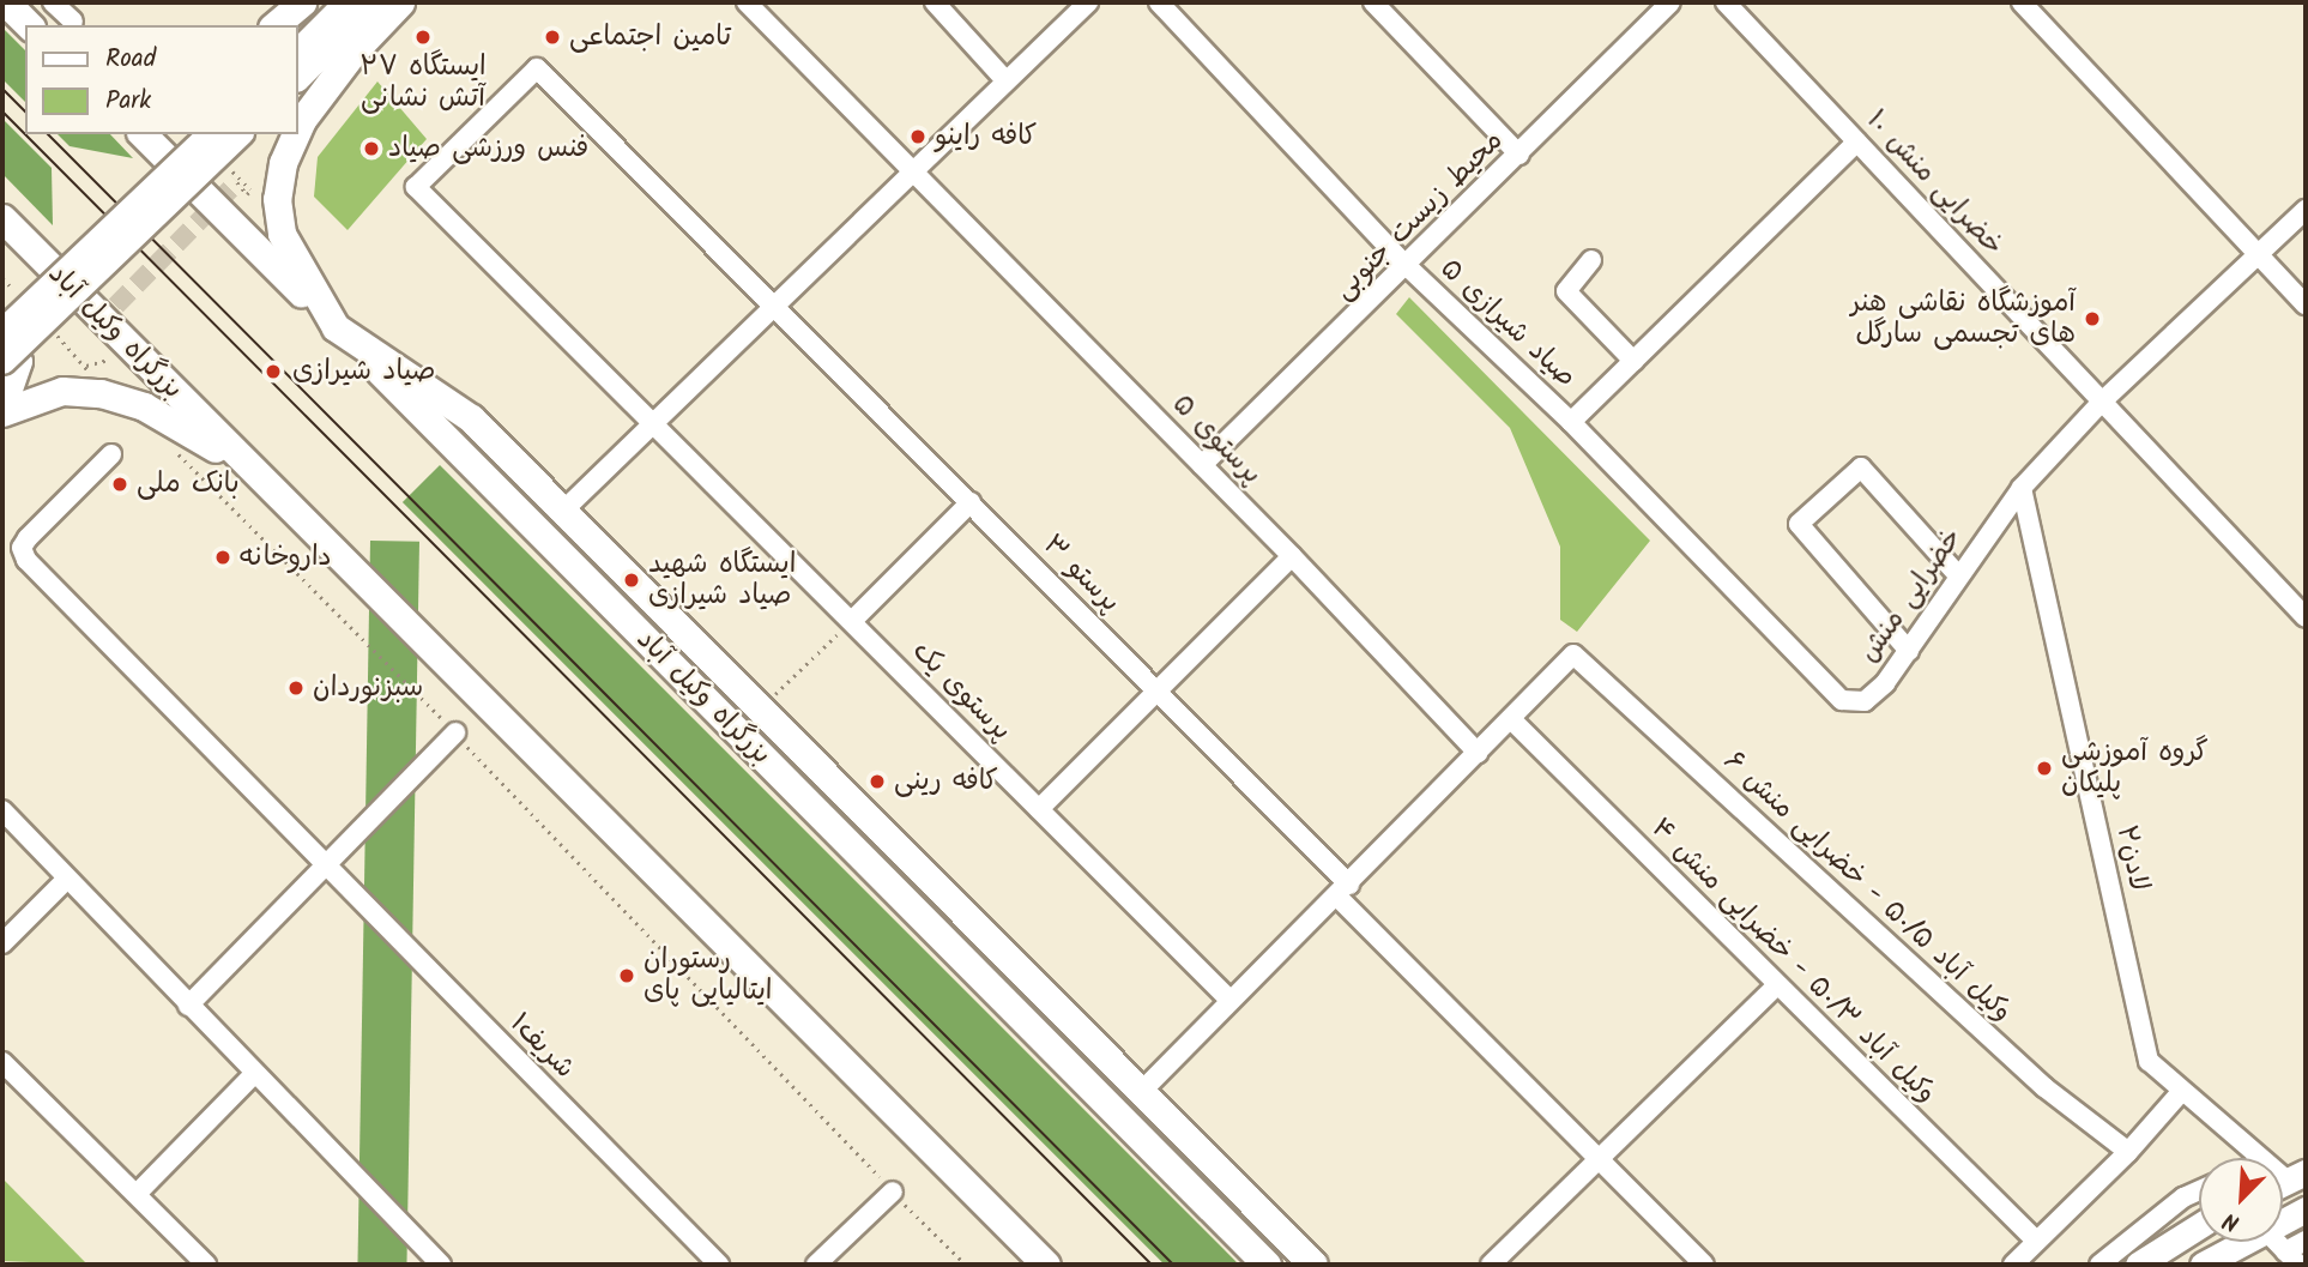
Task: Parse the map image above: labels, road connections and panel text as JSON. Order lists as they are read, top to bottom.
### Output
{
  "streets": {
    "highway": ["بزرگراه وکیل آباد"],
    "street": [
      "خضرایی منش ۱۰",
      "محیط زیست جنوبی",
      "صیاد شیرازی ۵",
      "پرستوی ۵",
      "پرستو ۳",
      "خضرایی منش",
      "پرستوی یک",
      "لادن۲",
      "وکیل آباد ۵۰/۵ - خضرایی منش ۶",
      "وکیل آباد ۵۰/۳ - خضرایی منش ۴",
      "شریف١"
    ]
  },
  "crossings": [
    ["خضرایی منش ۱۰", "خضرایی منش"],
    ["محیط زیست جنوبی", "صیاد شیرازی ۵"],
    ["محیط زیست جنوبی", "پرستوی ۵"],
    ["صیاد شیرازی ۵", "خضرایی منش"],
    ["پرستو ۳", "پرستوی یک"],
    ["خضرایی منش", "لادن۲"],
    ["وکیل آباد ۵۰/۵ - خضرایی منش ۶", "وکیل آباد ۵۰/۳ - خضرایی منش ۴"]
  ],
  "places": [
    "ایستگاه ۲۷ آتش نشانی",
    "تامین اجتماعی",
    "کافه راینو",
    "فنس ورزشی صیاد",
    "آموزشگاه نقاشی هنر های تجسمی سارگل",
    "صیاد شیرازی",
    "بانک ملی",
    "داروخانه",
    "ایستگاه شهید صیاد شیرازی",
    "سبزنوردان",
    "گروه آموزشی پلیکان",
    "کافه رینی",
    "رستوران ایتالیایی پای"
  ],
  "legend": ["Road", "Park"],
  "north": "bottom left"
}
